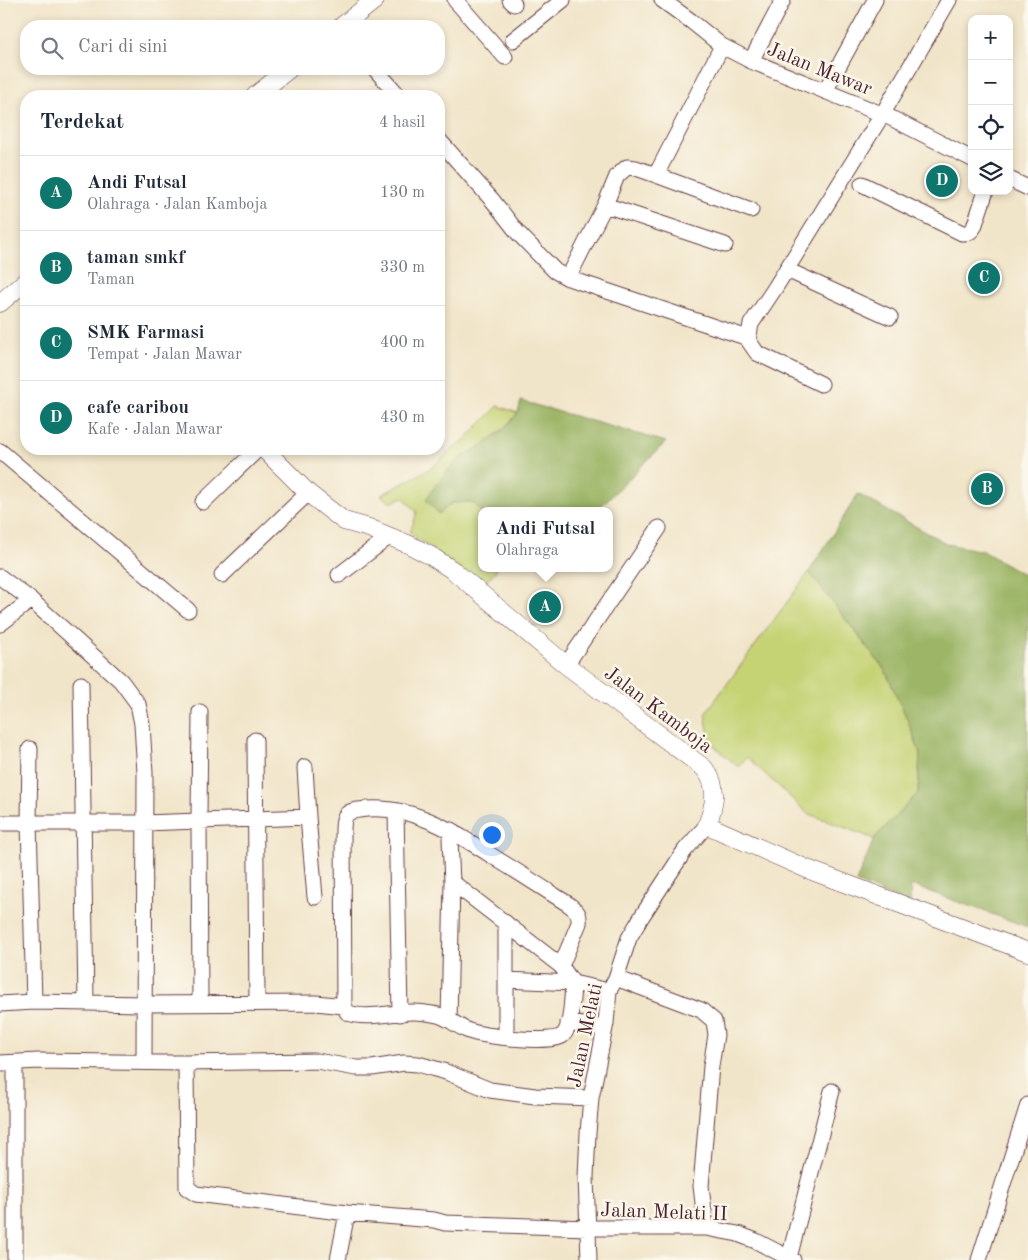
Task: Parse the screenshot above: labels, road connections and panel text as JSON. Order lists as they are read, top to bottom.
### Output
{
  "streets": {
    "street": [
      "Jalan Mawar",
      "Jalan Kamboja",
      "Jalan Melati",
      "Jalan Melati II"
    ]
  },
  "crossings": [
    ["Jalan Kamboja", "Jalan Melati"],
    ["Jalan Melati", "Jalan Melati II"]
  ],
  "page": {
    "map_buttons": ["+", "−"],
    "search": "Cari di sini",
    "heading": ["Terdekat", "4 hasil"],
    "list": [
      {
        "mark": "A",
        "name": "Andi Futsal",
        "note": "Olahraga · Jalan Kamboja",
        "value": "130 m"
      },
      {
        "mark": "B",
        "name": "taman smkf",
        "note": "Taman",
        "value": "330 m"
      },
      {
        "mark": "C",
        "name": "SMK Farmasi",
        "note": "Tempat · Jalan Mawar",
        "value": "400 m"
      },
      {
        "mark": "D",
        "name": "cafe caribou",
        "note": "Kafe · Jalan Mawar",
        "value": "430 m"
      }
    ],
    "pins": [
      "D",
      "C",
      "B",
      "A"
    ],
    "popup": ["Andi Futsal", "Olahraga"]
  }
}
